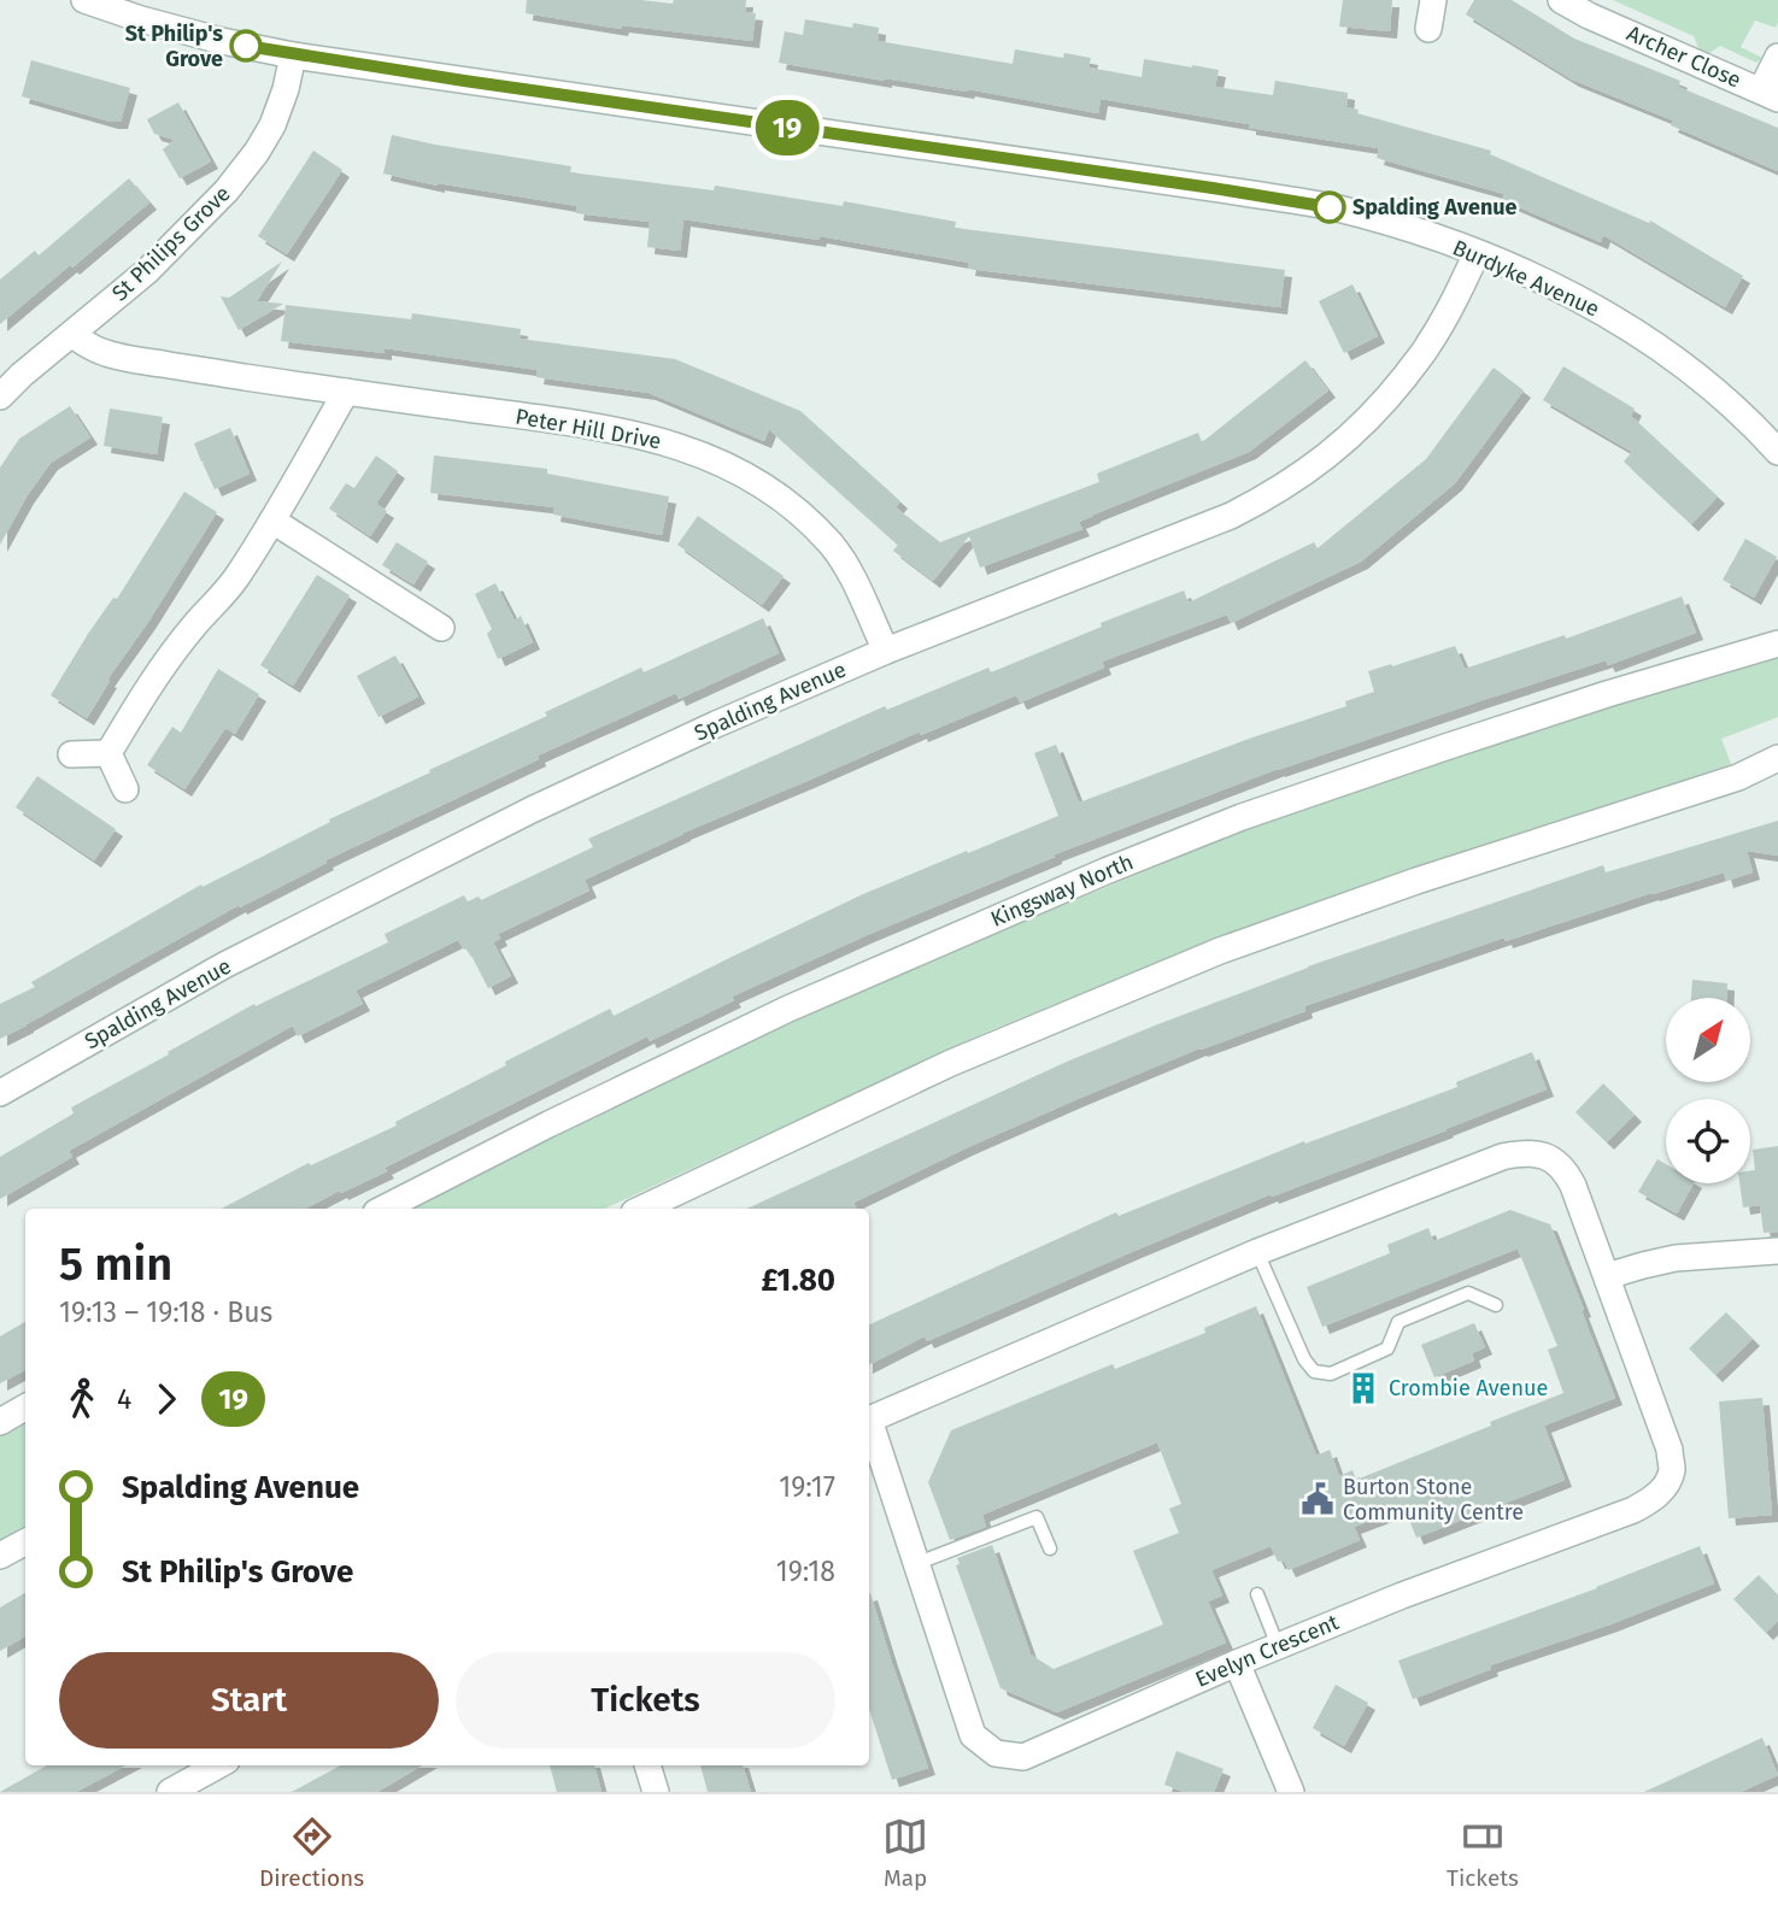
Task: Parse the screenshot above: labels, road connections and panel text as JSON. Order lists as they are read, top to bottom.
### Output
{
  "streets": {
    "street": [
      "Archer Close",
      "St Philips Grove",
      "Burdyke Avenue",
      "Peter Hill Drive",
      "Spalding Avenue",
      "Kingsway North",
      "Evelyn Crescent"
    ]
  },
  "crossings": [
    ["St Philips Grove", "Burdyke Avenue"],
    ["St Philips Grove", "Peter Hill Drive"],
    ["Burdyke Avenue", "Spalding Avenue"],
    ["Peter Hill Drive", "Spalding Avenue"]
  ],
  "places": {
    "other": ["St Philip's Grove", "Spalding Avenue"],
    "building": ["Crombie Avenue"],
    "public building": ["Burton Stone Community Centre"]
  },
  "lines": ["bus line 19"],
  "north": "top right",
  "page": {
    "on_map": "19",
    "heading": ["5 min", "19:13 – 19:18 · Bus", "£1.80"],
    "legs": ["4", "19"],
    "list": [
      {
        "name": "Spalding Avenue",
        "value": "19:17"
      },
      {
        "name": "St Philip's Grove",
        "value": "19:18"
      }
    ],
    "buttons": ["Start", "Tickets"],
    "tabs": ["Directions", "Map", "Tickets"]
  }
}
